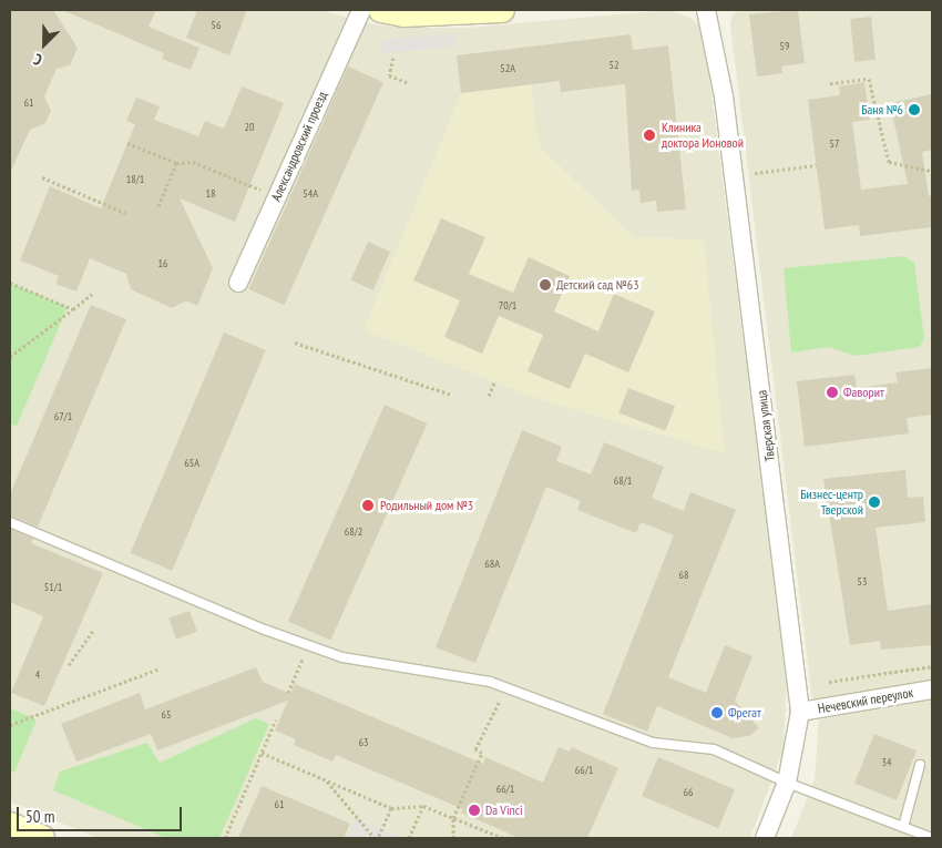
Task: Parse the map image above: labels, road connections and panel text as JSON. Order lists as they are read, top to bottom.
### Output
{
  "streets": {
    "street": ["Александровский проезд", "Тверская улица", "Нечевский переулок"]
  },
  "crossings": [
    ["Тверская улица", "Нечевский переулок"]
  ],
  "places": [
    "Баня №6",
    "Клиника доктора Ионовой",
    "Детский сад №63",
    "Фаворит",
    "Бизнес-центр Тверской",
    "Родильный дом №3",
    "Фрегат",
    "Da Vinci"
  ],
  "house_numbers": [
    "56",
    "59",
    "52",
    "52А",
    "61",
    "20",
    "57",
    "18/1",
    "18",
    "54А",
    "16",
    "70/1",
    "67/1",
    "65А",
    "68/1",
    "68/2",
    "68А",
    "68",
    "53",
    "51/1",
    "4",
    "65",
    "63",
    "34",
    "66/1",
    "66/1",
    "66",
    "61"
  ],
  "scale_bar": "50 m",
  "north": "bottom left"
}
